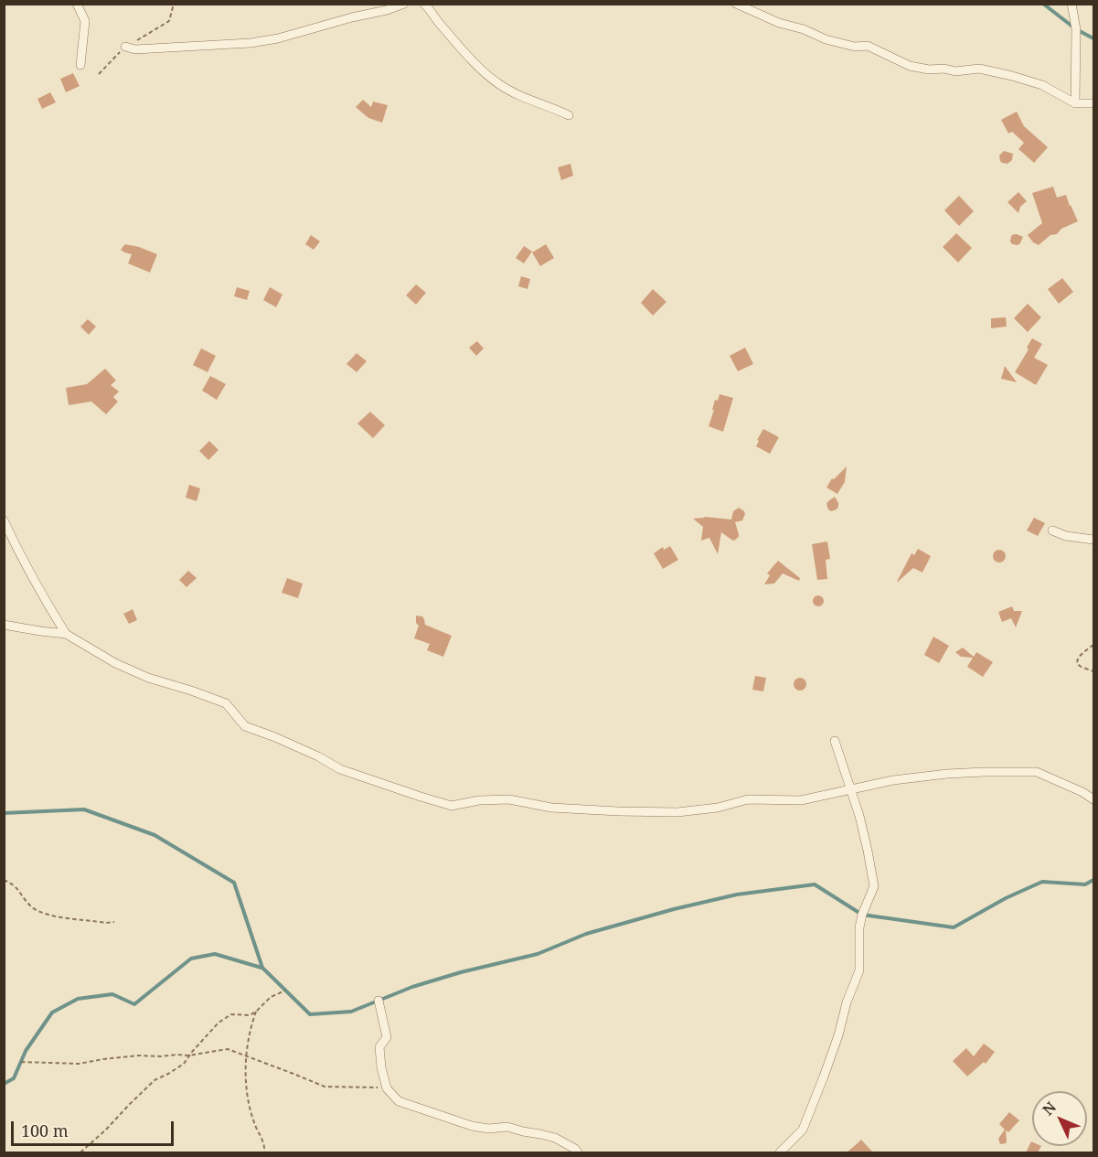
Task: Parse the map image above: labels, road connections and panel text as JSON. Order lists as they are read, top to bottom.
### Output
{
  "scale_bar": "100 m",
  "north": "top left"
}
